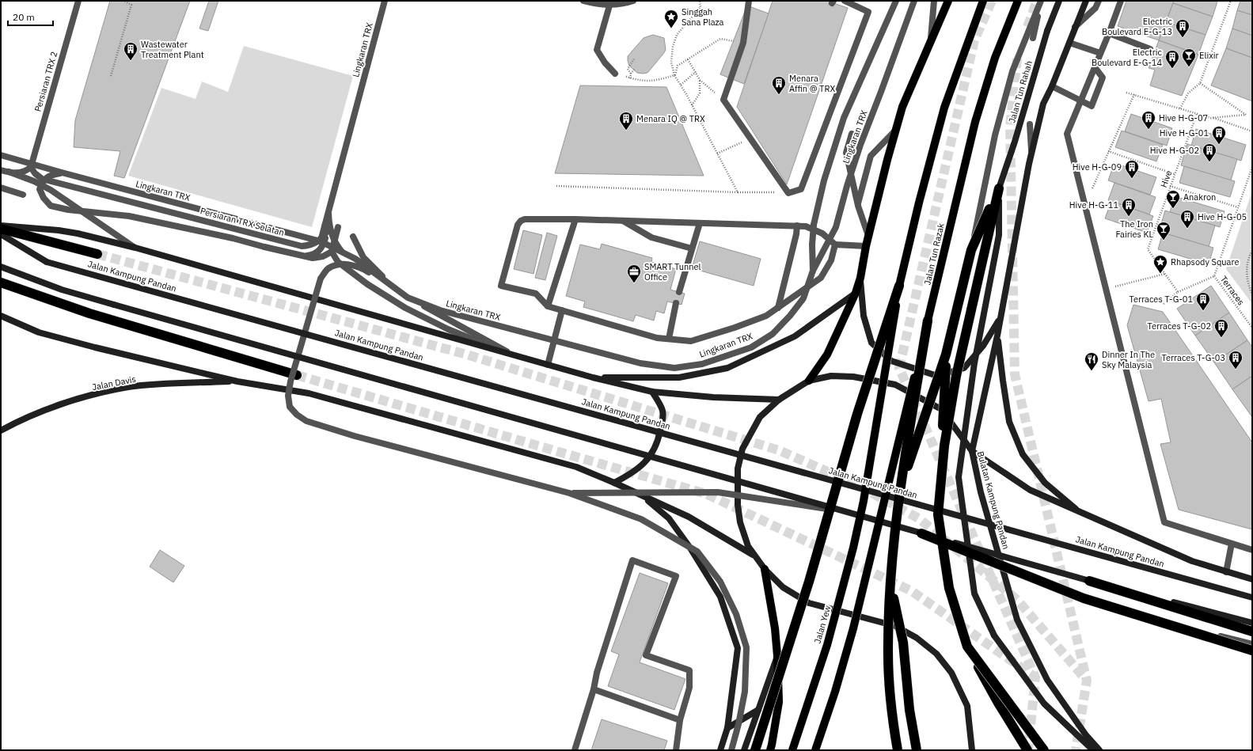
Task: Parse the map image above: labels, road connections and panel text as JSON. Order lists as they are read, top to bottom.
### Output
{
  "streets": {
    "main road": [
      "Jalan Tun Rahah",
      "Jalan Tun Razak",
      "Jalan Kampung Pandan",
      "Jalan Davis",
      "Bulatan Kampung Pandan",
      "Jalan Yew"
    ],
    "street": ["Lingkaran TRX", "Persiaran TRX 2", "Persiaran TRX Selatan"],
    "path": ["Hive", "Terraces"]
  },
  "crossings": [
    ["Persiaran TRX 2", "Persiaran TRX Selatan"],
    ["Jalan Kampung Pandan", "Bulatan Kampung Pandan"]
  ],
  "places": {
    "place": ["Singgah Sana Plaza", "Rhapsody Square"],
    "building": [
      "Electric Boulevard E-G-13",
      "Wastewater Treatment Plant",
      "Electric Boulevard E-G-14",
      "Menara Affin @ TRX",
      "Hive H-G-07",
      "Menara IQ @ TRX",
      "Hive H-G-01",
      "Hive H-G-02",
      "Hive H-G-09",
      "Hive H-G-11",
      "Hive H-G-05",
      "Terraces T-G-01",
      "Terraces T-G-02",
      "Terraces T-G-03"
    ],
    "bar": ["Elixir", "Anakron", "The Iron Fairies KL"],
    "office": ["SMART Tunnel Office"],
    "restaurant": ["Dinner In The Sky Malaysia"]
  },
  "scale_bar": "20 m"
}
